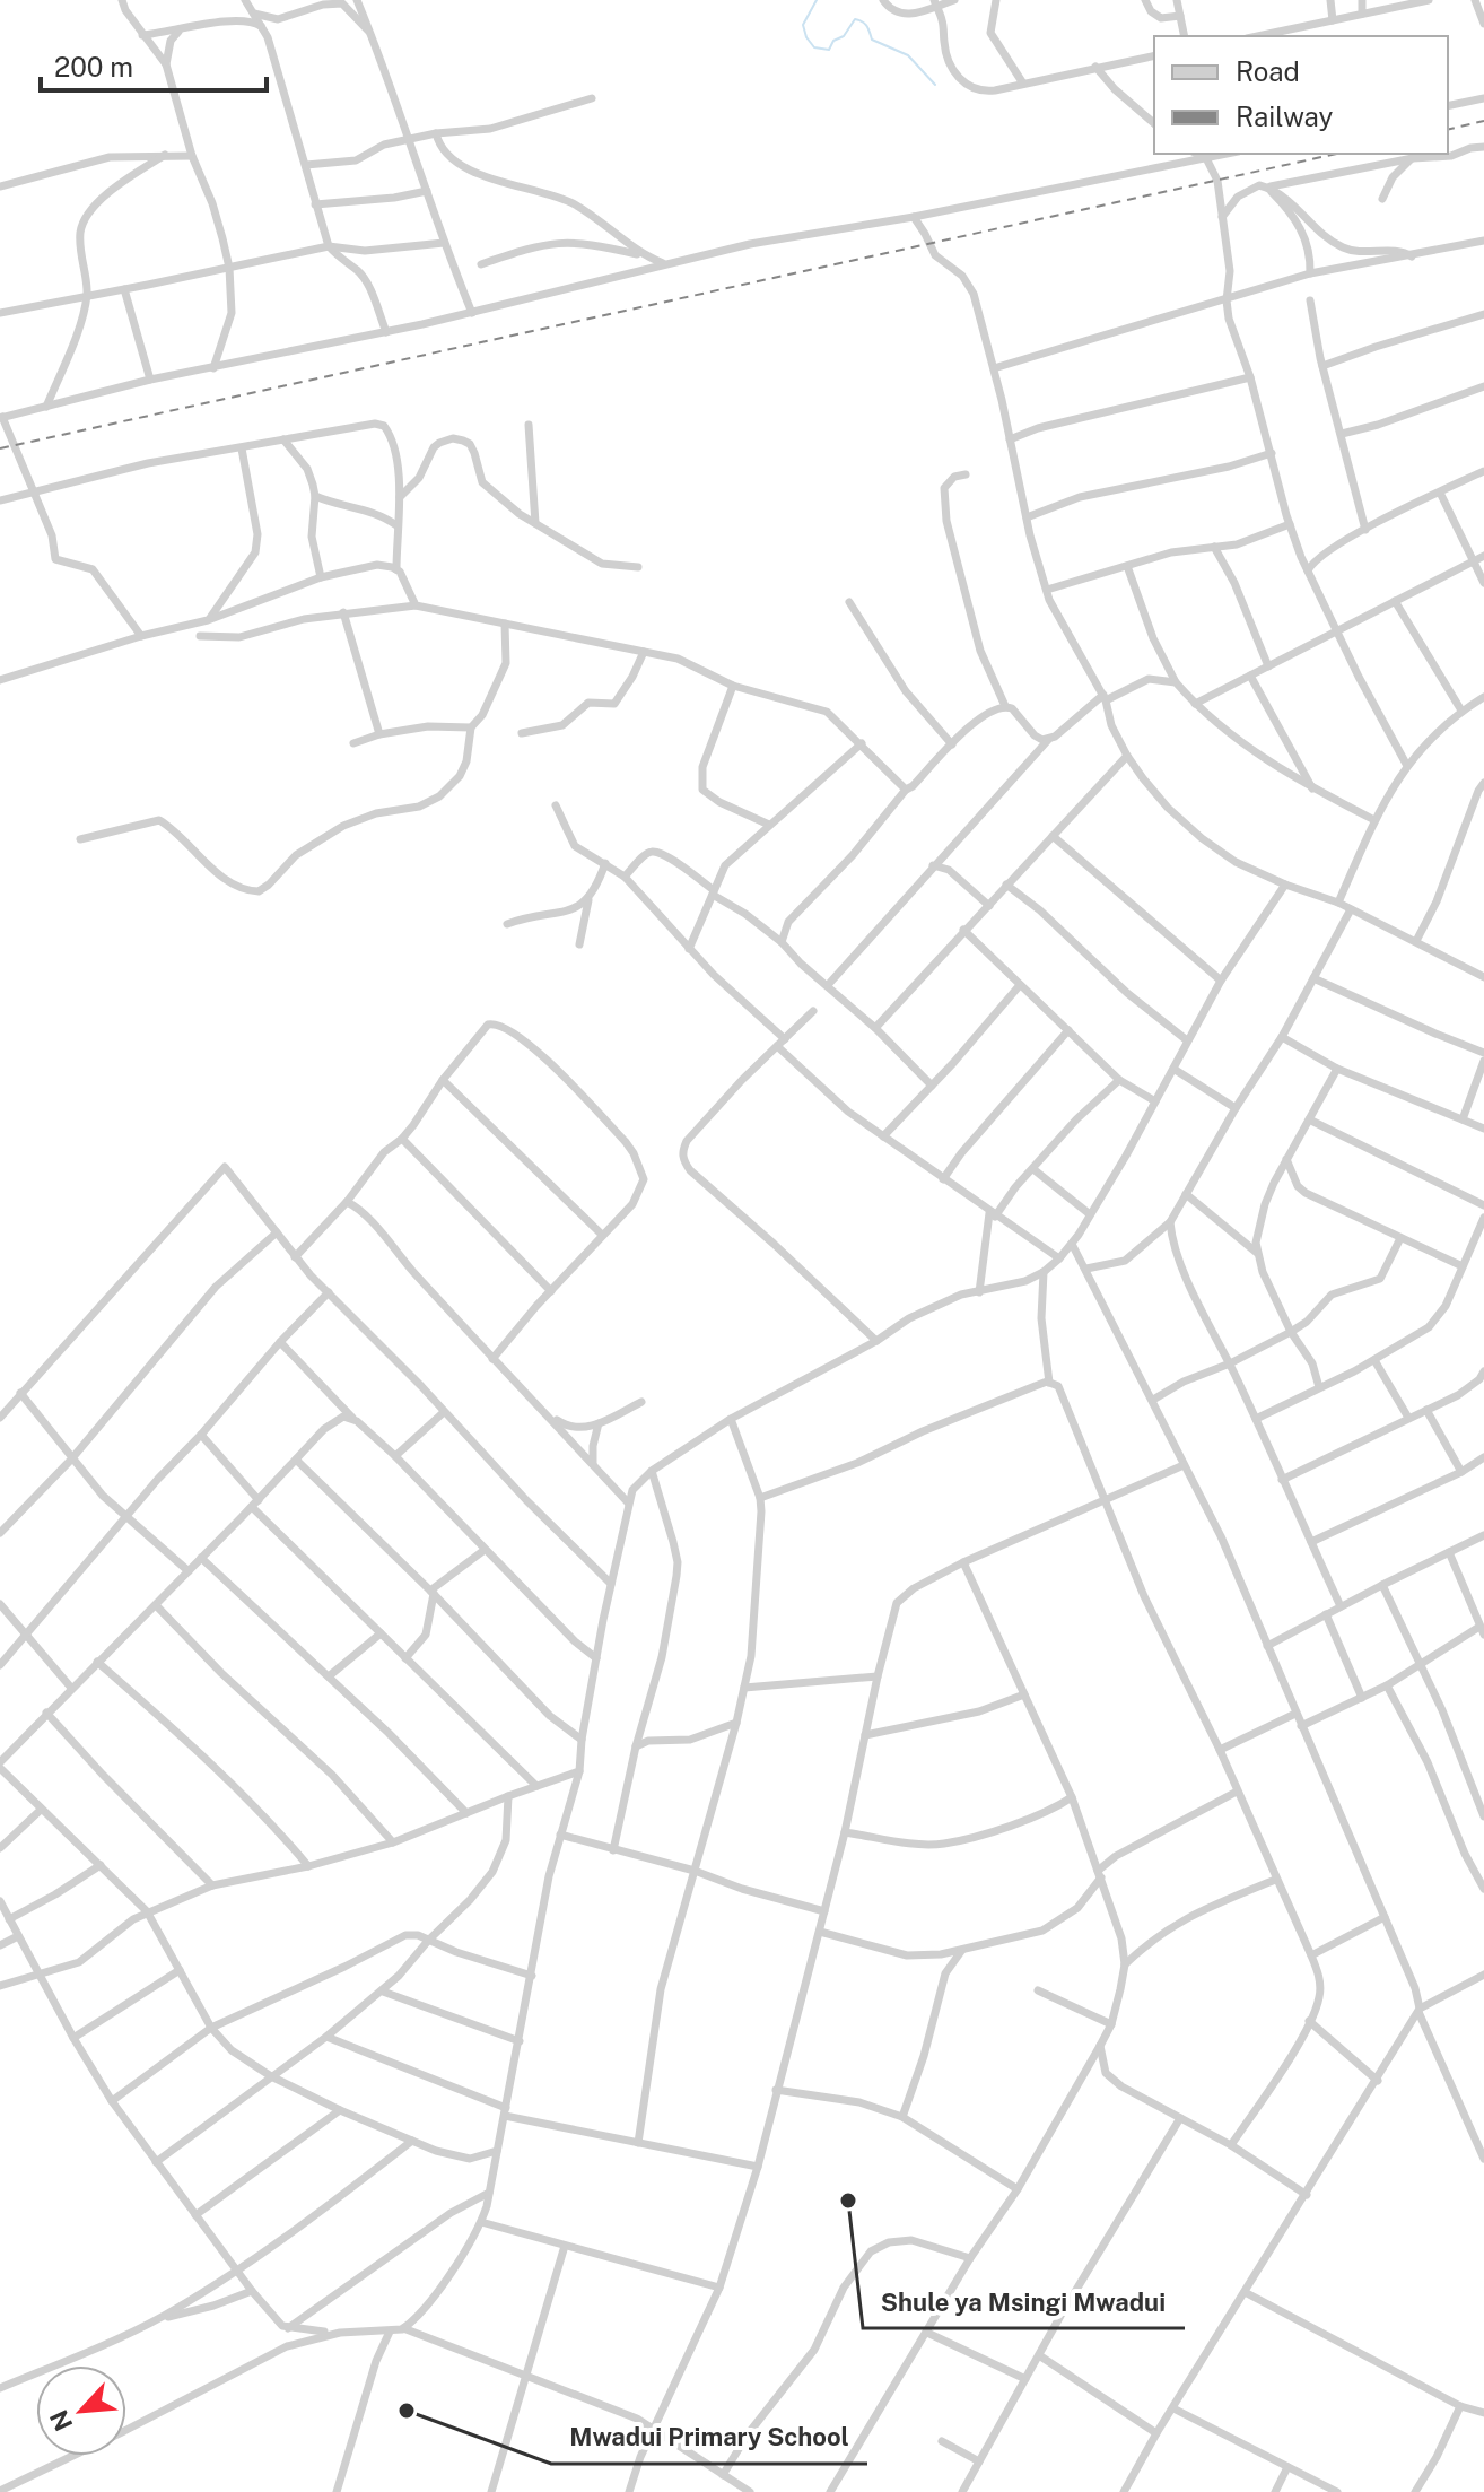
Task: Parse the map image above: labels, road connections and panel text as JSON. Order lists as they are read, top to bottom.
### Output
{
  "places": ["Shule ya Msingi Mwadui", "Mwadui Primary School"],
  "legend": ["Road", "Railway"],
  "scale_bar": "200 m",
  "north": "bottom left"
}
